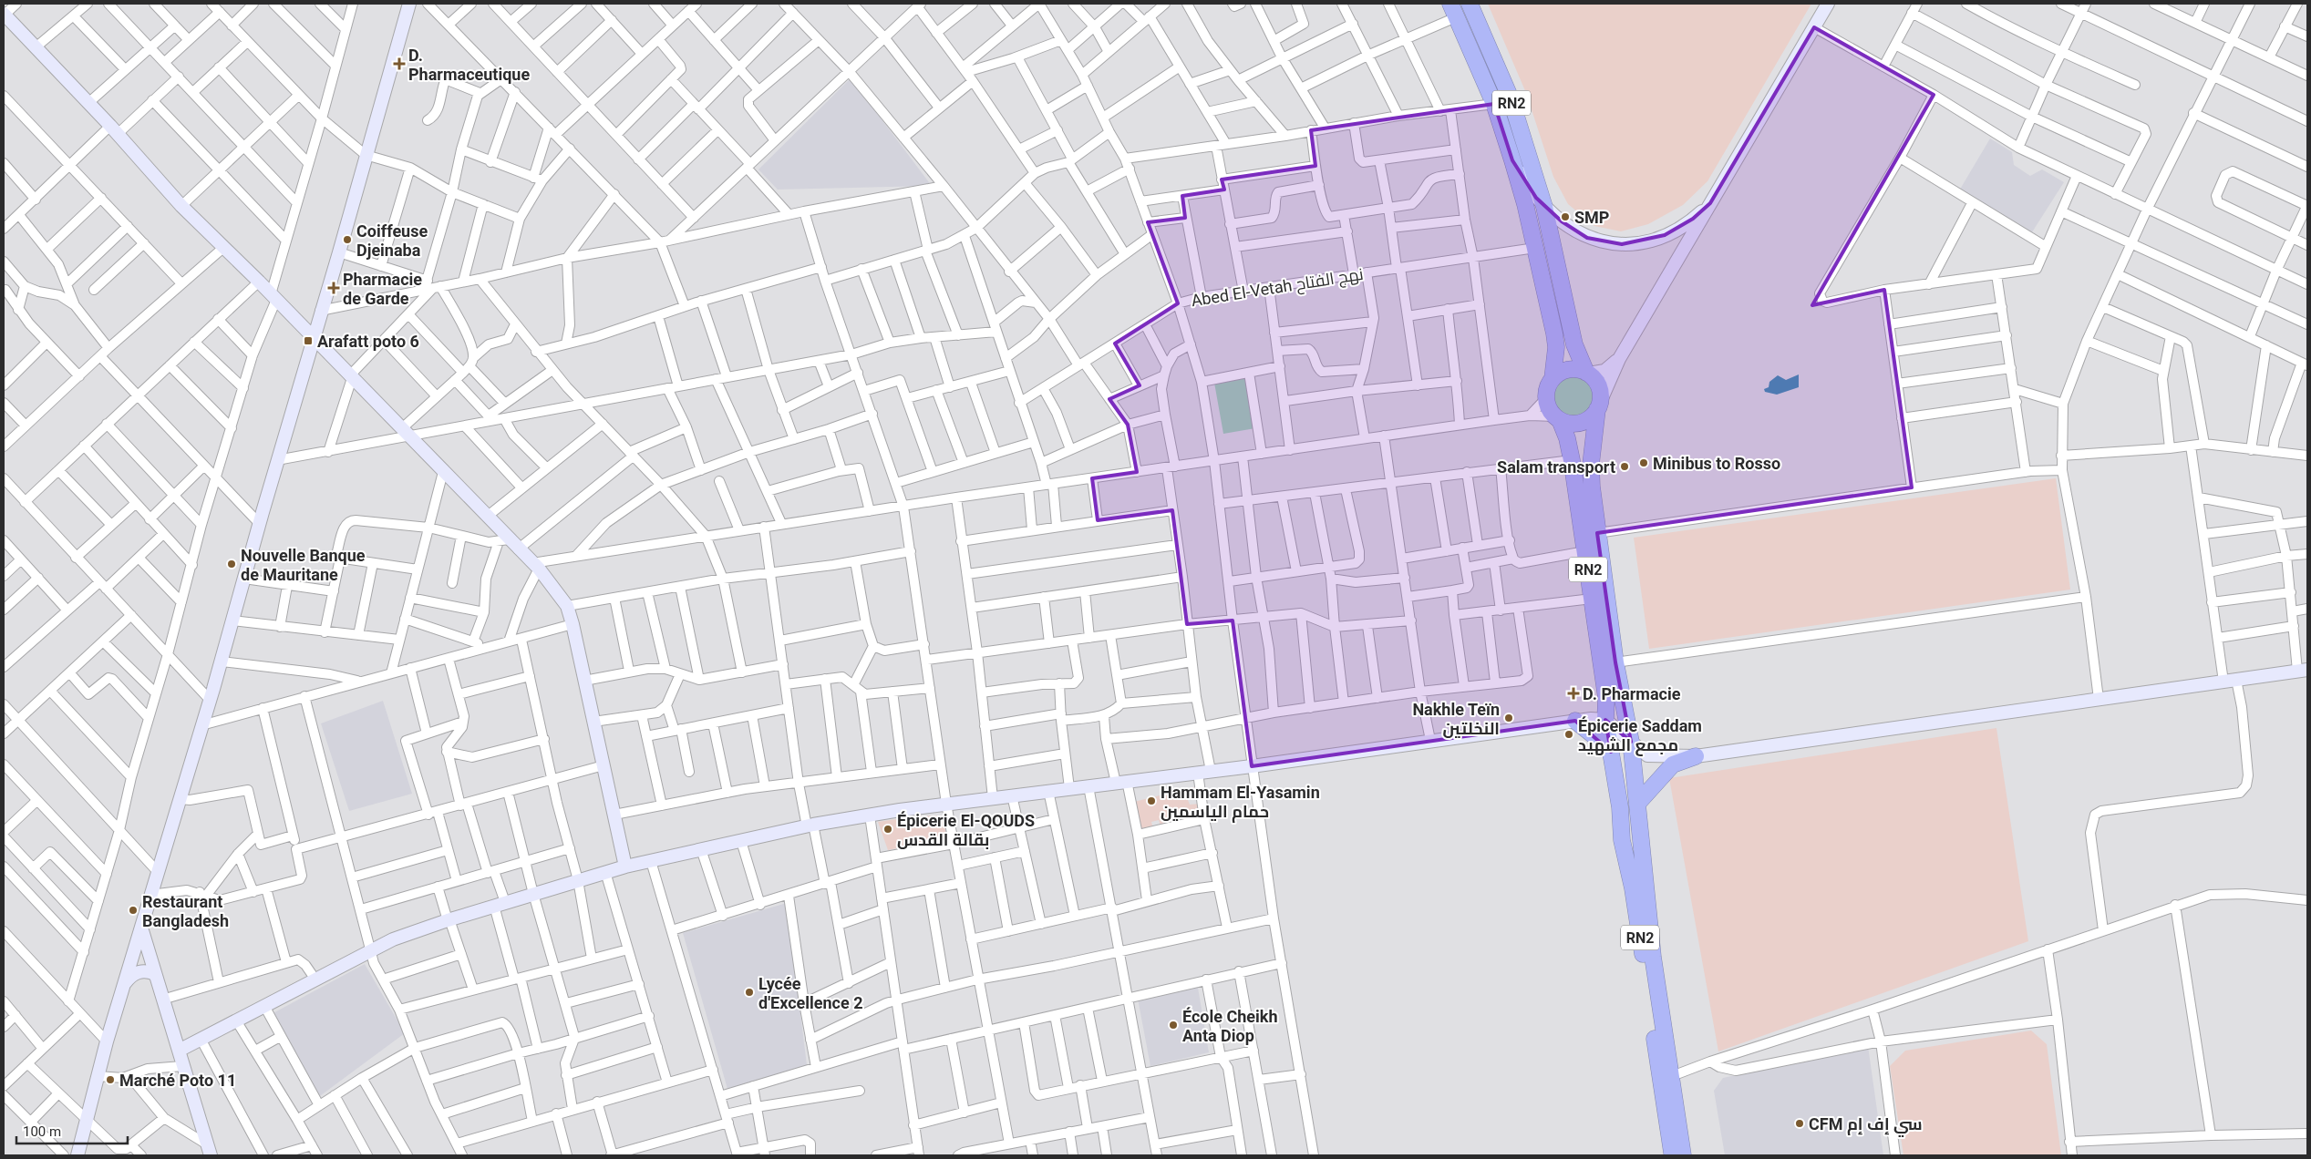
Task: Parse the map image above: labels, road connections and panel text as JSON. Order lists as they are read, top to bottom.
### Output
{
  "streets": {
    "highway": ["RN2"],
    "street": ["Abed El-Vetah نهج الفتاح"]
  },
  "crossings": [
    ["RN2", "Abed El-Vetah نهج الفتاح"]
  ],
  "places": {
    "health": ["D. Pharmaceutique", "Pharmacie de Garde", "D. Pharmacie"],
    "other": [
      "SMP",
      "Coiffeuse Djeinaba",
      "Minibus to Rosso",
      "Salam transport",
      "Nouvelle Banque de Mauritane",
      "Nakhle Teïn النخلتين",
      "Épicerie Saddam مجمع الشهيد",
      "Hammam El-Yasamin حمام الياسمين",
      "Épicerie El-QOUDS بقالة القدس",
      "Restaurant Bangladesh",
      "Lycée d'Excellence 2",
      "École Cheikh Anta Diop",
      "Marché Poto 11",
      "CFM سي إف إم"
    ],
    "transit": ["Arafatt poto 6"]
  },
  "scale_bar": "100 m"
}
